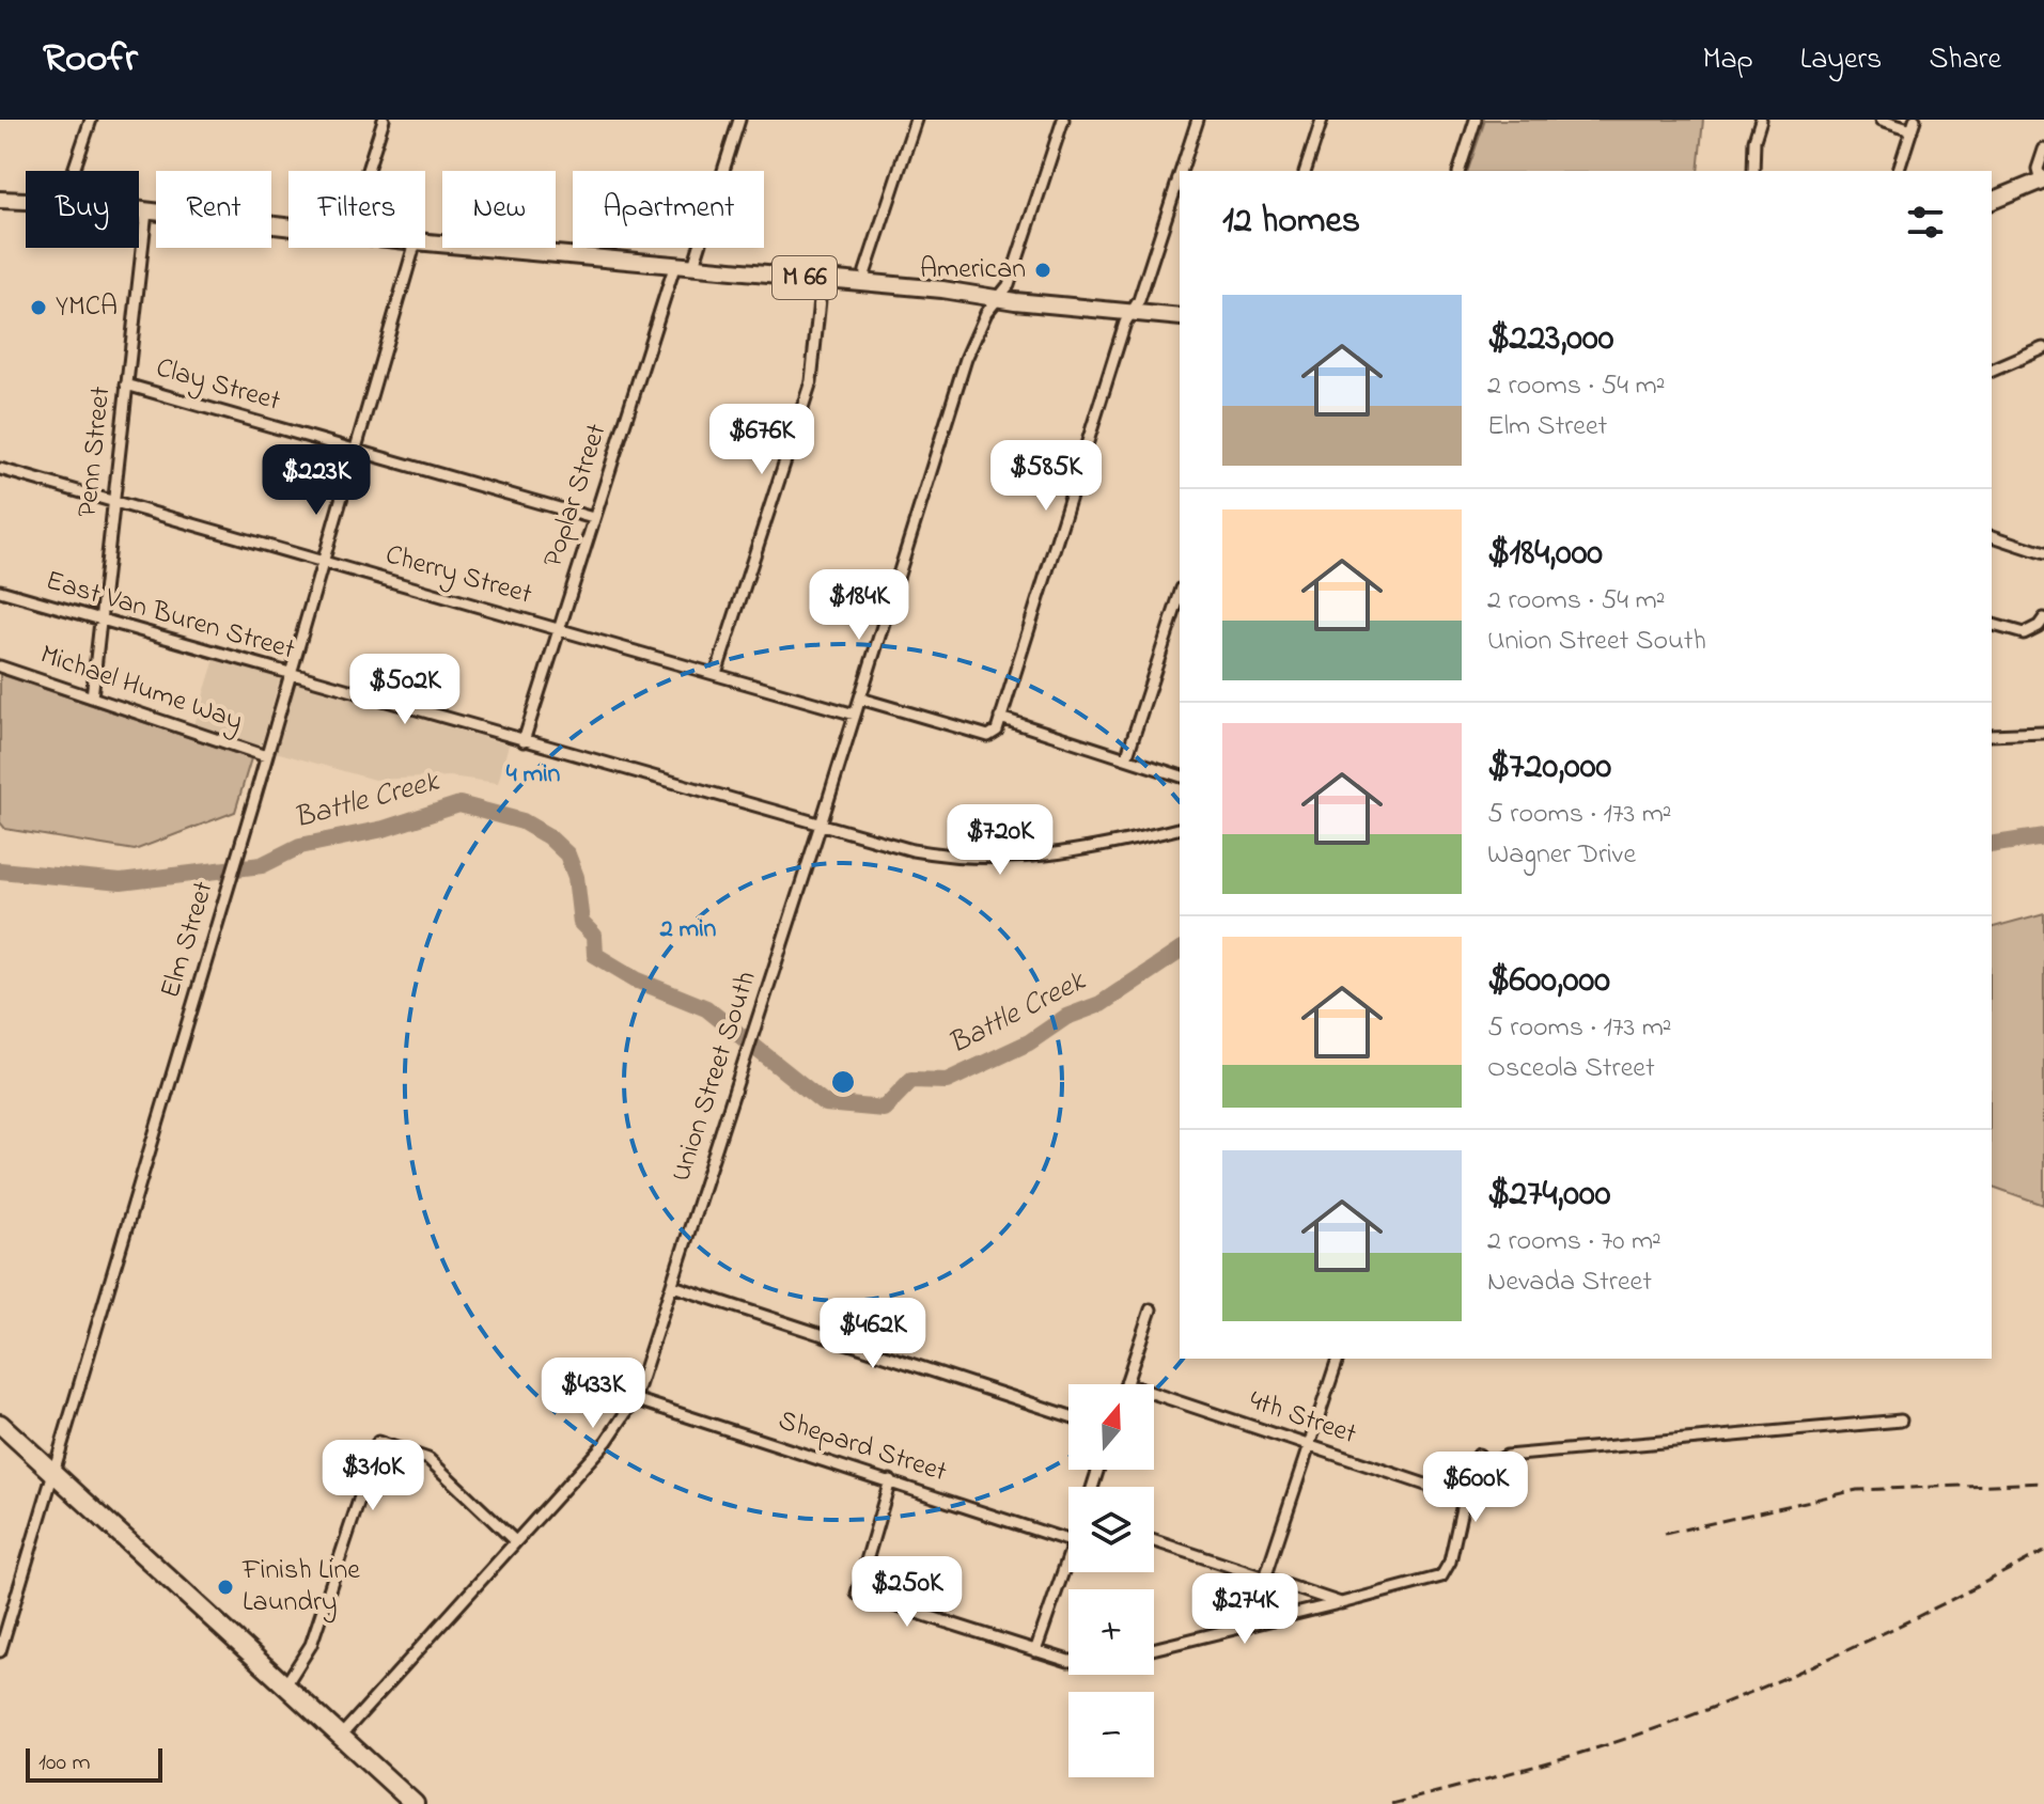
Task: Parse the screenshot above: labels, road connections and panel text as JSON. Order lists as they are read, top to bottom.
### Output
{
  "streets": {
    "main road": ["M 66"],
    "street": [
      "Clay Street",
      "Penn Street",
      "Poplar Street",
      "Cherry Street",
      "East Van Buren Street",
      "Michael Hume Way",
      "Elm Street",
      "Union Street South",
      "4th Street",
      "Shepard Street"
    ]
  },
  "crossings": [
    ["M 66", "Penn Street"],
    ["M 66", "Poplar Street"],
    ["M 66", "Union Street South"],
    ["Clay Street", "Penn Street"],
    ["Clay Street", "Poplar Street"],
    ["Clay Street", "Elm Street"],
    ["Penn Street", "Cherry Street"],
    ["Penn Street", "East Van Buren Street"],
    ["Penn Street", "Michael Hume Way"],
    ["Poplar Street", "Cherry Street"],
    ["Poplar Street", "East Van Buren Street"],
    ["Cherry Street", "Elm Street"],
    ["Cherry Street", "Union Street South"],
    ["East Van Buren Street", "Elm Street"],
    ["East Van Buren Street", "Union Street South"],
    ["Michael Hume Way", "Elm Street"],
    ["Union Street South", "Shepard Street"]
  ],
  "water": ["Battle Creek"],
  "places": ["American", "YMCA", "Finish Line Laundry"],
  "scale_bar": "100 m",
  "north": "top",
  "page": {
    "header": "Roofr",
    "nav": ["Map", "Layers", "Share"],
    "chip": [
      "Buy",
      "Rent",
      "Filters",
      "New",
      "Apartment"
    ],
    "heading": "12 homes",
    "list": [
      {
        "name": "$223,000",
        "note": "2 rooms · 54 m² · Elm Street"
      },
      {
        "name": "$184,000",
        "note": "2 rooms · 54 m² · Union Street South"
      },
      {
        "name": "$720,000",
        "note": "5 rooms · 173 m² · Wagner Drive"
      },
      {
        "name": "$600,000",
        "note": "5 rooms · 173 m² · Osceola Street"
      },
      {
        "name": "$274,000",
        "note": "2 rooms · 70 m² · Nevada Street"
      }
    ],
    "price": [
      "$676K",
      "$585K",
      "$223K",
      "$184K",
      "$502K",
      "$720K",
      "$462K",
      "$433K",
      "$310K",
      "$600K",
      "$250K",
      "$274K"
    ],
    "map_buttons": ["+", "−"],
    "scale": "100 m"
  },
  "rings": ["4 min", "2 min"]
}
